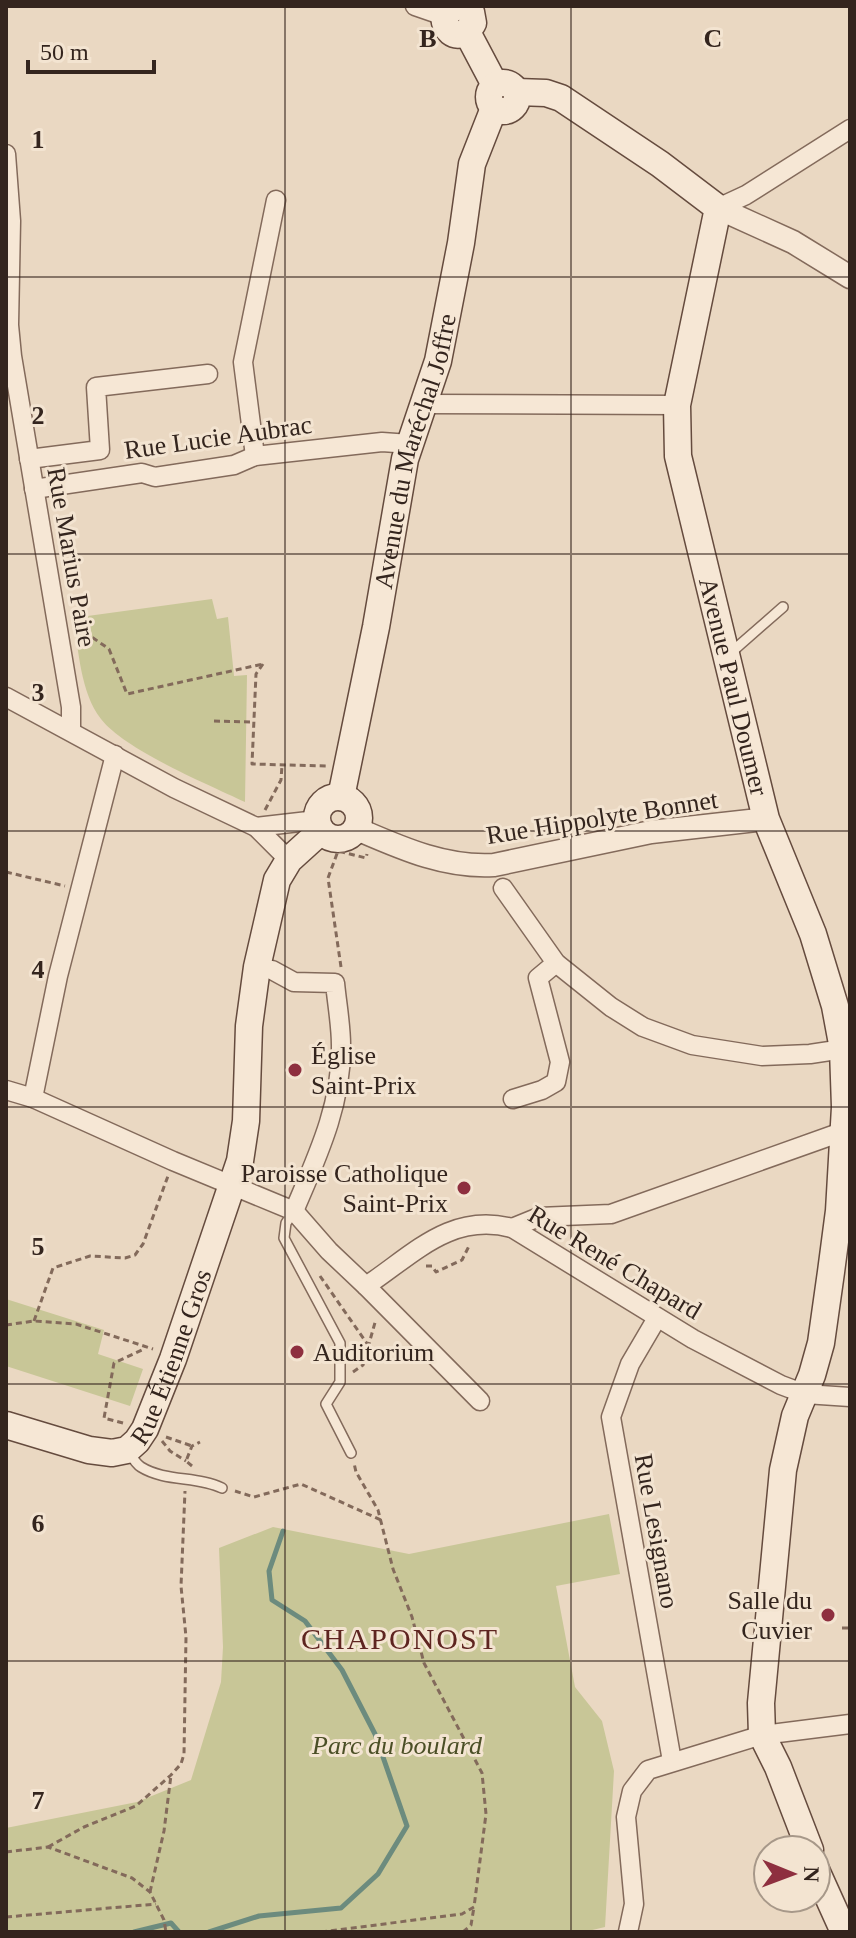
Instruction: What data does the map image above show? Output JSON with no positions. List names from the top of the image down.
{
  "streets": {
    "main road": ["Avenue du Maréchal Joffre", "Avenue Paul Doumer", "Rue Étienne Gros"],
    "street": [
      "Rue Lucie Aubrac",
      "Rue Marius Paire",
      "Rue Hippolyte Bonnet",
      "Rue René Chapard",
      "Rue Lesignano"
    ]
  },
  "crossings": [
    ["Rue Lucie Aubrac", "Avenue du Maréchal Joffre"],
    ["Rue Lucie Aubrac", "Rue Marius Paire"],
    ["Avenue du Maréchal Joffre", "Rue Hippolyte Bonnet"],
    ["Avenue Paul Doumer", "Rue Hippolyte Bonnet"],
    ["Avenue Paul Doumer", "Rue René Chapard"],
    ["Rue René Chapard", "Rue Lesignano"]
  ],
  "districts": ["CHAPONOST"],
  "parks": ["Parc du boulard"],
  "places": [
    "Église Saint-Prix",
    "Paroisse Catholique Saint-Prix",
    "Auditorium",
    "Salle du Cuvier"
  ],
  "scale_bar": "50 m",
  "north": "right",
  "grid": {
    "columns": ["B", "C"],
    "rows": [
      "1",
      "2",
      "3",
      "4",
      "5",
      "6",
      "7"
    ]
  }
}
